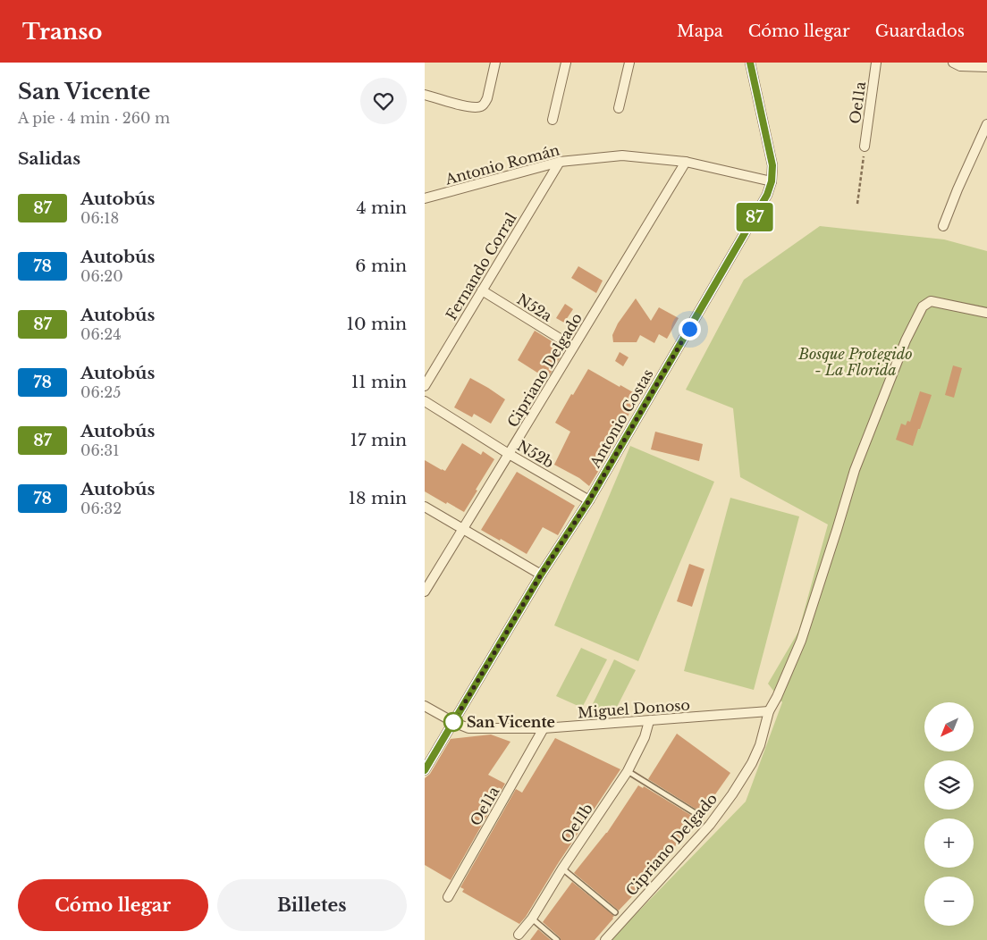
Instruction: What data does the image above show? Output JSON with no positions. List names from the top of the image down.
{
  "streets": {
    "street": [
      "Oe11a",
      "Antonio Román",
      "Fernando Corral",
      "N52a",
      "Cipriano Delgado",
      "Antonio Costas",
      "N52b",
      "Miguel Donoso",
      "Oe11b"
    ]
  },
  "crossings": [
    ["Oe11a", "Miguel Donoso"],
    ["Antonio Román", "Fernando Corral"],
    ["Antonio Román", "Cipriano Delgado"],
    ["Antonio Román", "Antonio Costas"],
    ["Fernando Corral", "N52a"],
    ["N52a", "Cipriano Delgado"],
    ["Cipriano Delgado", "N52b"],
    ["Cipriano Delgado", "Miguel Donoso"],
    ["Antonio Costas", "N52b"],
    ["Antonio Costas", "Miguel Donoso"],
    ["Miguel Donoso", "Oe11b"]
  ],
  "parks": ["Bosque Protegido - La Florida"],
  "places": ["San Vicente"],
  "lines": ["bus line 87"],
  "north": "bottom left",
  "page": {
    "header": "Transo",
    "nav": ["Mapa", "Cómo llegar", "Guardados"],
    "heading": [
      ["San Vicente", "A pie · 4 min · 260 m"],
      "Salidas"
    ],
    "on_map": "87",
    "list": [
      {
        "mark": "87",
        "name": "Autobús",
        "note": "06:18",
        "value": "4 min"
      },
      {
        "mark": "78",
        "name": "Autobús",
        "note": "06:20",
        "value": "6 min"
      },
      {
        "mark": "87",
        "name": "Autobús",
        "note": "06:24",
        "value": "10 min"
      },
      {
        "mark": "78",
        "name": "Autobús",
        "note": "06:25",
        "value": "11 min"
      },
      {
        "mark": "87",
        "name": "Autobús",
        "note": "06:31",
        "value": "17 min"
      },
      {
        "mark": "78",
        "name": "Autobús",
        "note": "06:32",
        "value": "18 min"
      }
    ],
    "map_buttons": ["+", "−"],
    "buttons": ["Cómo llegar", "Billetes"]
  }
}
